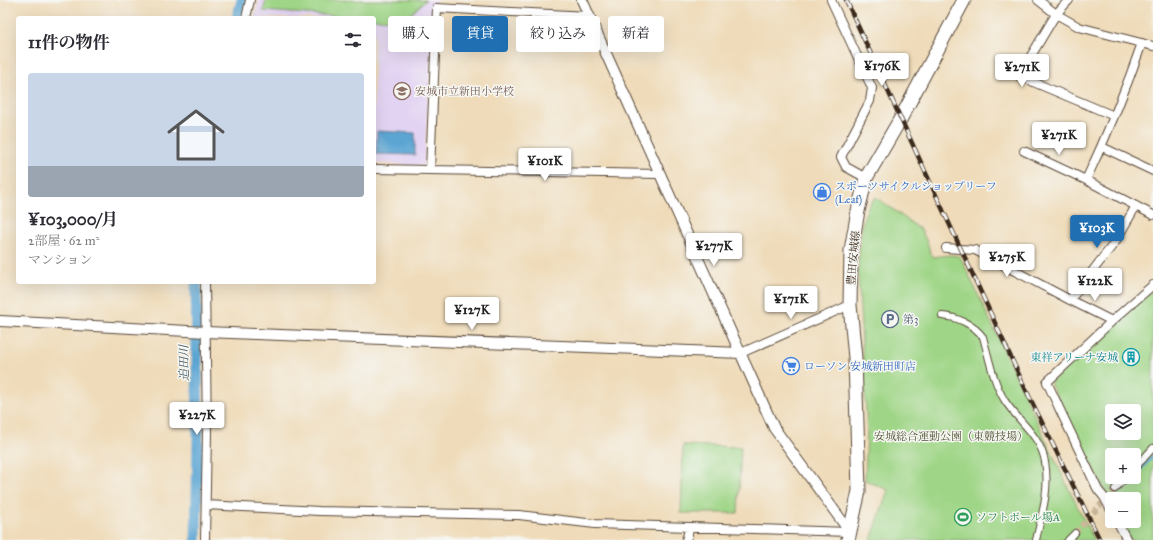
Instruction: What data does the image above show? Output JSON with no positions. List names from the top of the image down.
{
  "streets": {
    "main road": ["豊田安城線"]
  },
  "water": ["追田川"],
  "parks": ["安城総合運動公園（東競技場）"],
  "places": {
    "school or university": ["安城市立新田小学校"],
    "shop": ["スポーツサイクルショップリーフ (Leaf)"],
    "parking": ["第3"],
    "building": ["東祥アリーナ安城"],
    "supermarket": ["ローソン 安城新田町店"],
    "sports": ["ソフトボール場A"]
  },
  "page": {
    "chip": [
      "購入",
      "賃貸",
      "絞り込み",
      "新着"
    ],
    "heading": "11件の物件",
    "price": [
      "¥176K",
      "¥271K",
      "¥271K",
      "¥101K",
      "¥103K",
      "¥277K",
      "¥275K",
      "¥122K",
      "¥171K",
      "¥127K",
      "¥227K"
    ],
    "list": [
      {
        "name": "¥103,000/月",
        "note": "2部屋 · 62 m² · マンション"
      }
    ],
    "map_buttons": ["+", "−"]
  }
}
